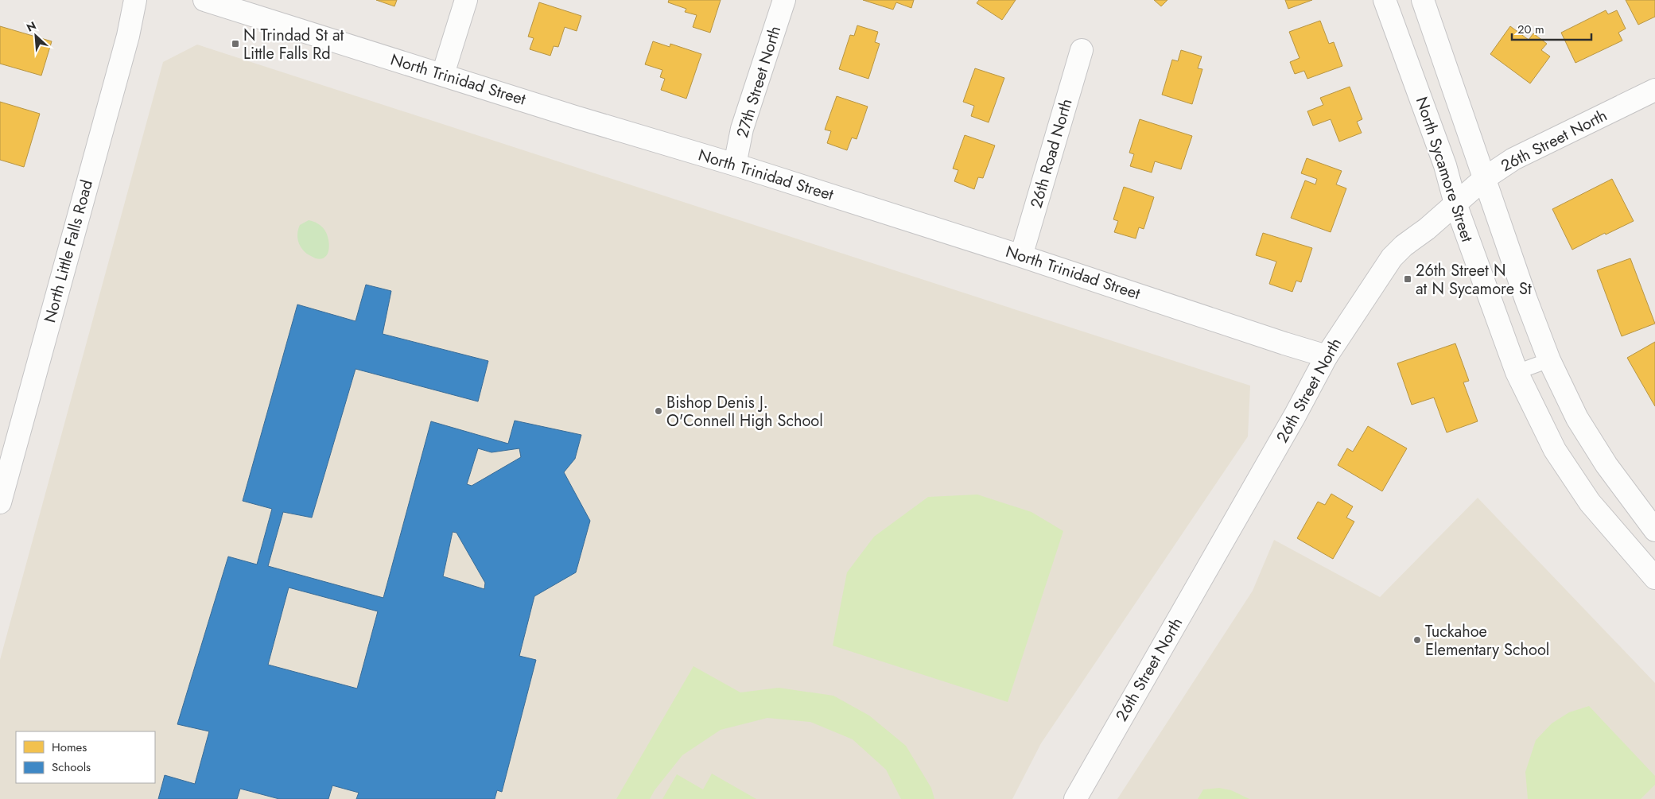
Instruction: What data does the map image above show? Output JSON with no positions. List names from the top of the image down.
{
  "streets": {
    "street": [
      "North Trinidad Street",
      "27th Street North",
      "26th Street North",
      "26th Road North",
      "North Sycamore Street",
      "North Little Falls Road"
    ]
  },
  "crossings": [
    ["North Trinidad Street", "27th Street North"],
    ["North Trinidad Street", "26th Street North"],
    ["North Trinidad Street", "26th Road North"],
    ["26th Street North", "North Sycamore Street"]
  ],
  "places": {
    "transit": ["N Trindad St at Little Falls Rd", "26th Street N at N Sycamore St"],
    "other": ["Bishop Denis J. O'Connell High School", "Tuckahoe Elementary School"]
  },
  "legend": ["Homes", "Schools"],
  "scale_bar": "20 m",
  "north": "top left"
}
